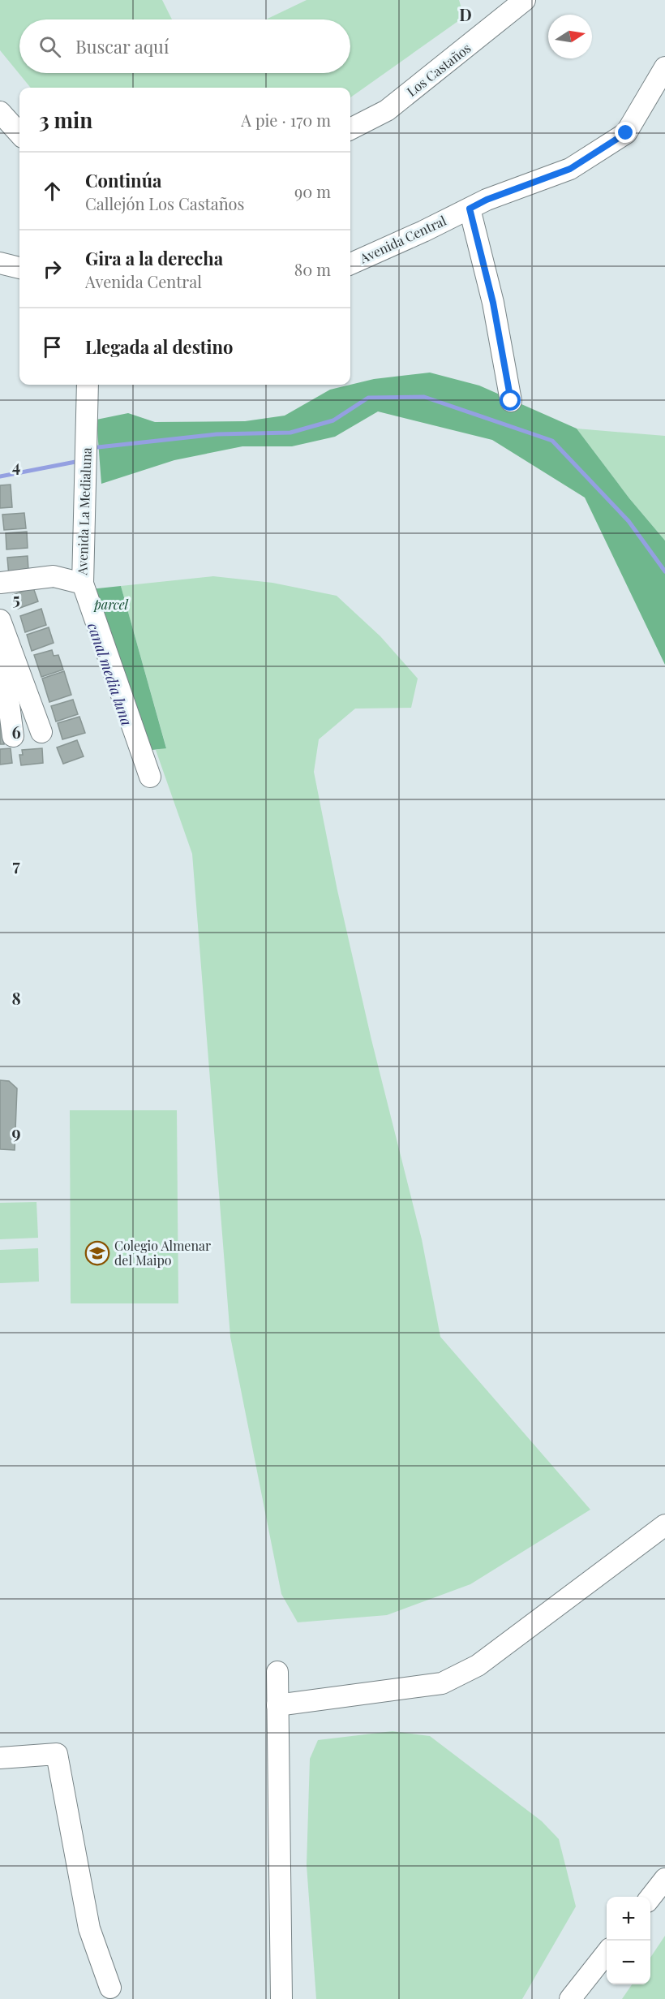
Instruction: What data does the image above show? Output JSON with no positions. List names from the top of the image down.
{
  "streets": {
    "street": ["Los Castaños", "Avenida Central", "Avenida La Medialuna"]
  },
  "water": ["canal media luna"],
  "parks": ["parcel"],
  "places": {
    "school or university": ["Colegio Almenar del Maipo"]
  },
  "north": "right",
  "page": {
    "search": "Buscar aquí",
    "heading": ["3 min", "A pie · 170 m"],
    "list": [
      ["Continúa", "Callejón Los Castaños", "90 m"],
      ["Gira a la derecha", "Avenida Central", "80 m"],
      "Llegada al destino"
    ],
    "map_buttons": ["+", "−"]
  },
  "grid": {
    "columns": ["D"],
    "rows": [
      "4",
      "5",
      "6",
      "7",
      "8",
      "9"
    ]
  }
}
